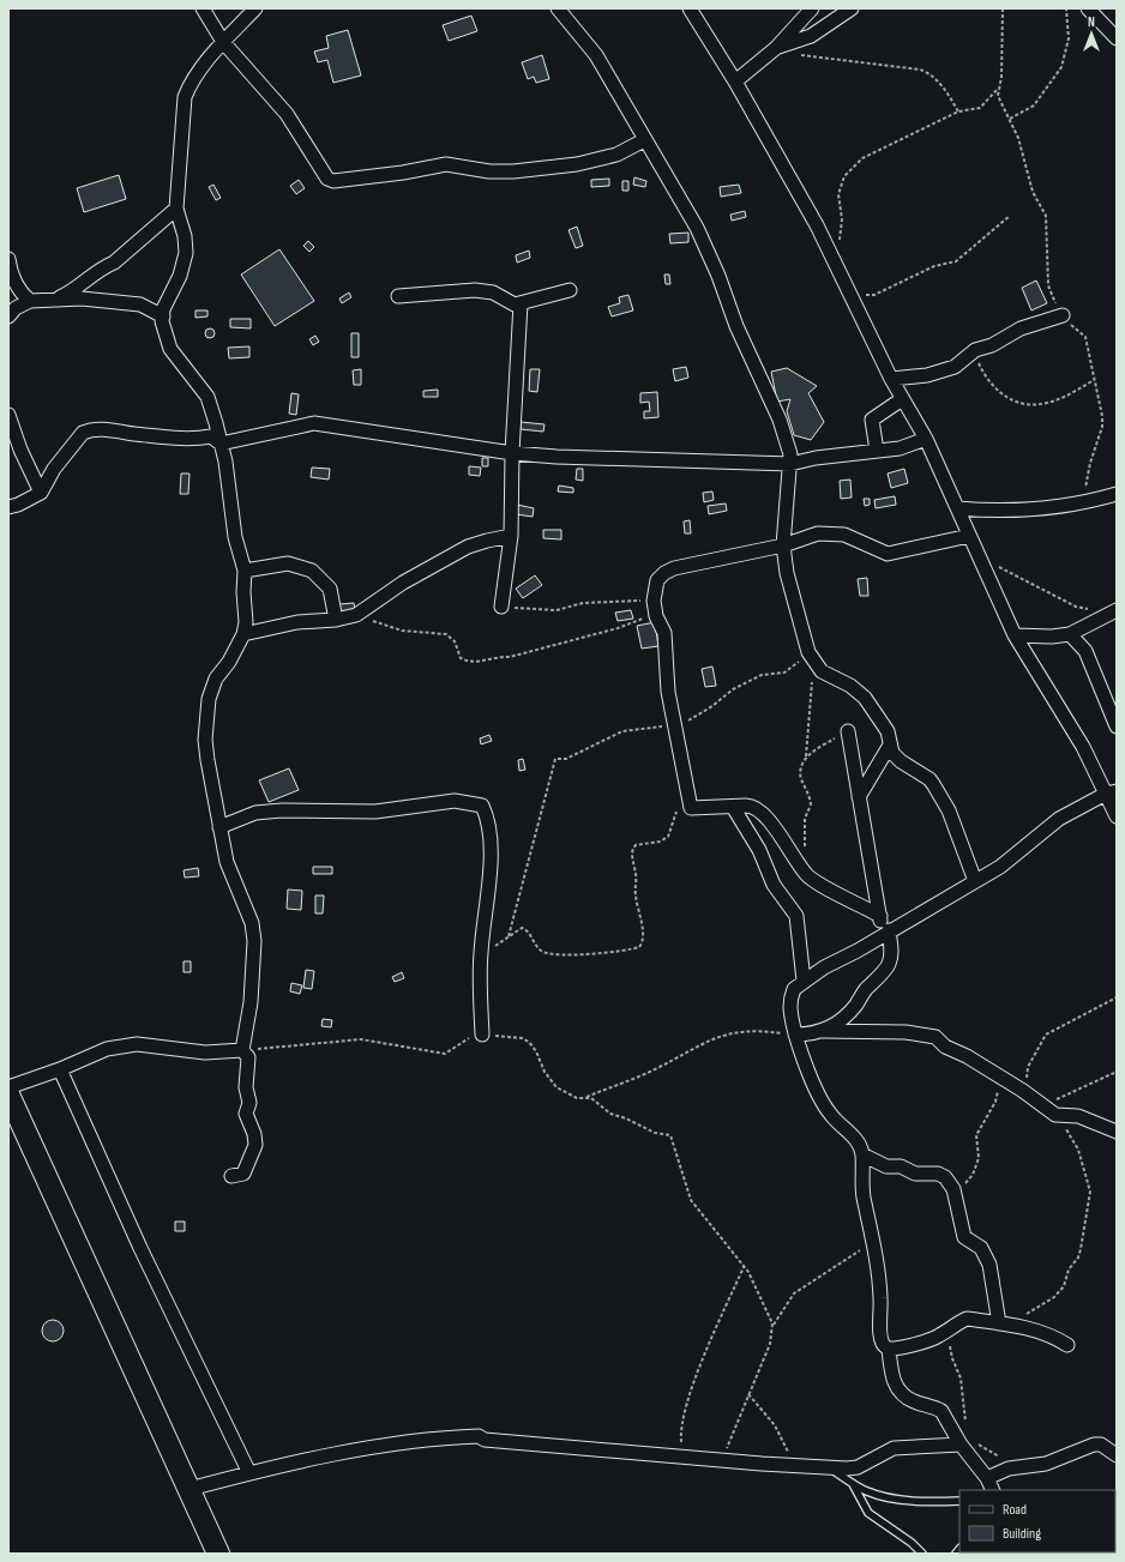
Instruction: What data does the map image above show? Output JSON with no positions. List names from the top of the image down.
{
  "legend": ["Road", "Building"],
  "north": "top"
}
